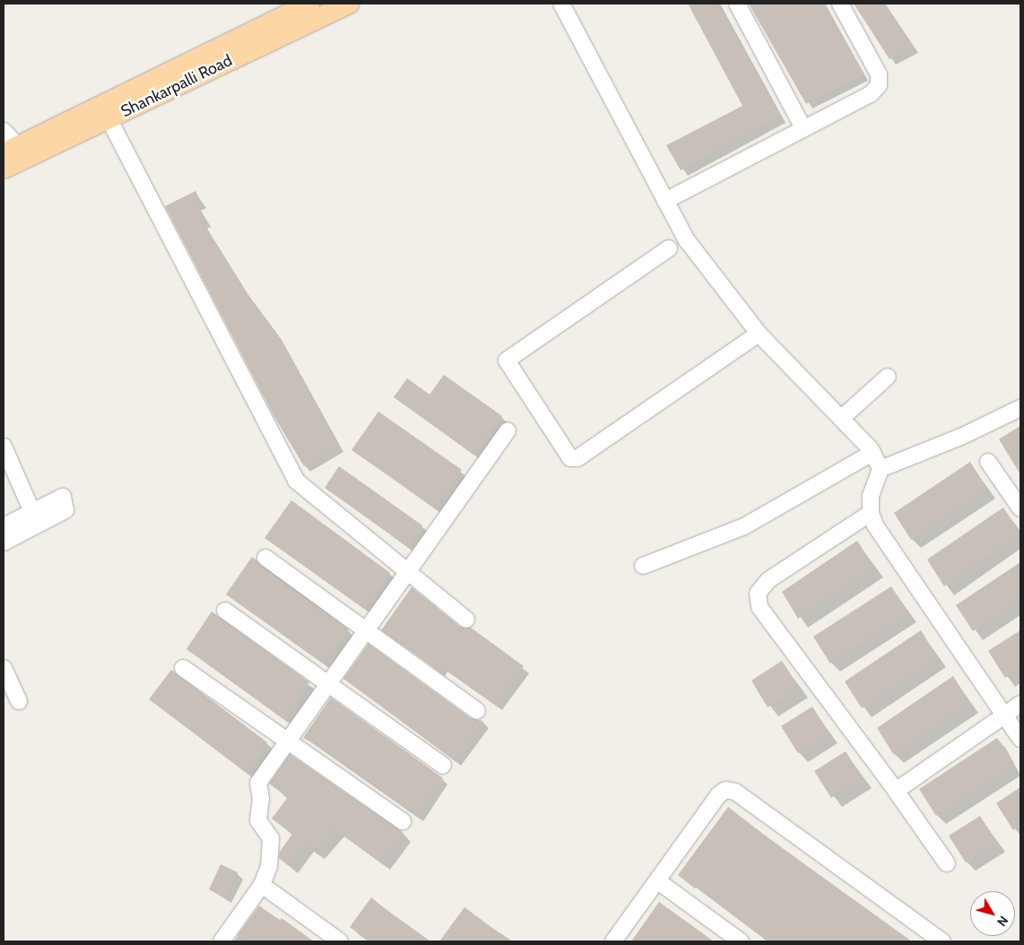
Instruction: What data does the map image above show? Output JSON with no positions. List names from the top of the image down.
{
  "streets": {
    "main road": ["Shankarpalli Road"]
  },
  "north": "bottom right"
}
